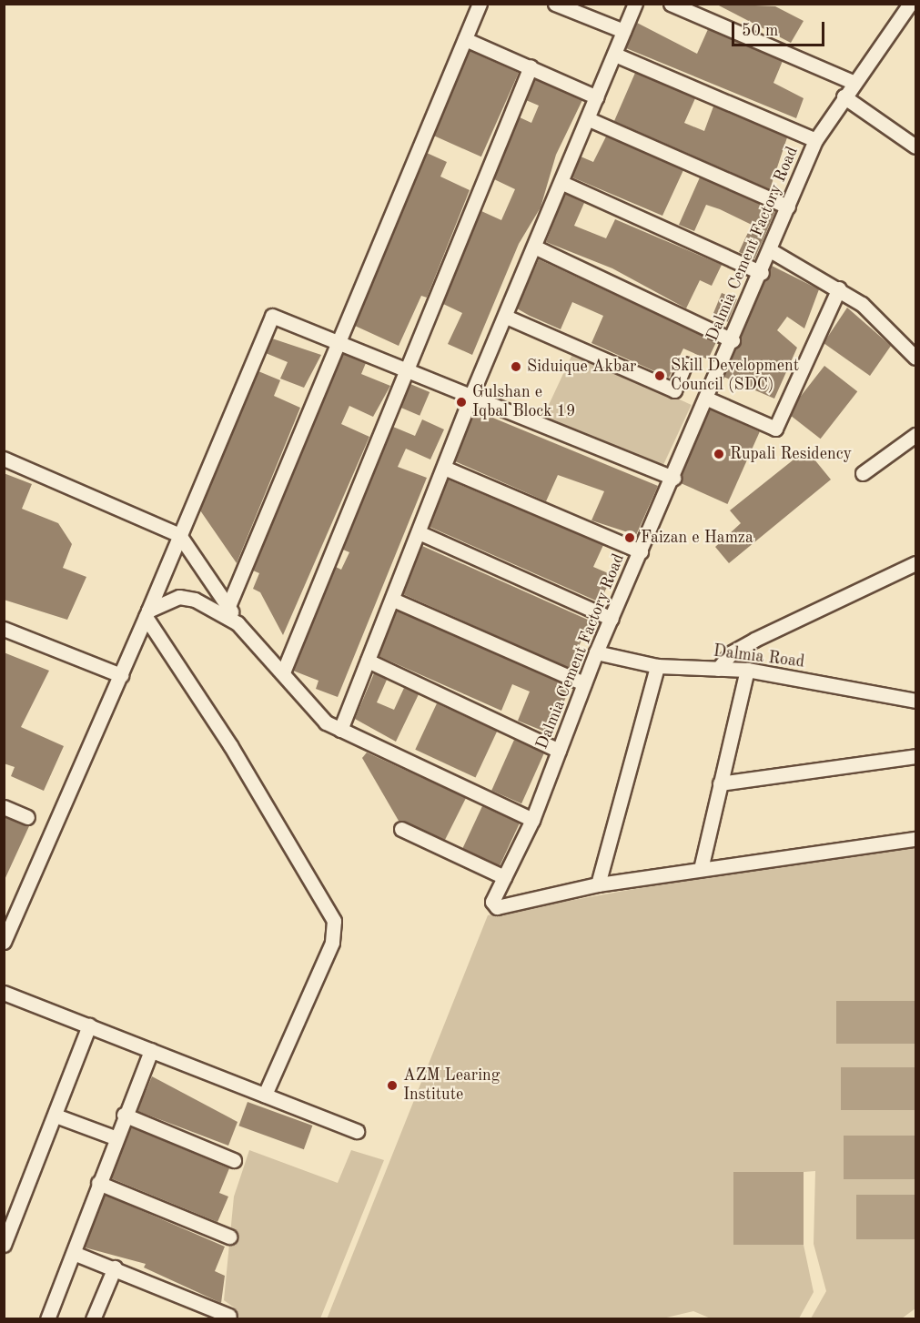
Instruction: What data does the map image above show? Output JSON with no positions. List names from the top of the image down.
{
  "streets": {
    "street": ["Dalmia Cement Factory Road", "Dalmia Road"]
  },
  "crossings": [
    ["Dalmia Cement Factory Road", "Dalmia Road"]
  ],
  "places": [
    "Siduique Akbar",
    "Skill Development Council (SDC)",
    "Gulshan e Iqbal Block 19",
    "Rupali Residency",
    "Faizan e Hamza",
    "AZM Learing Institute"
  ],
  "scale_bar": "50 m"
}
